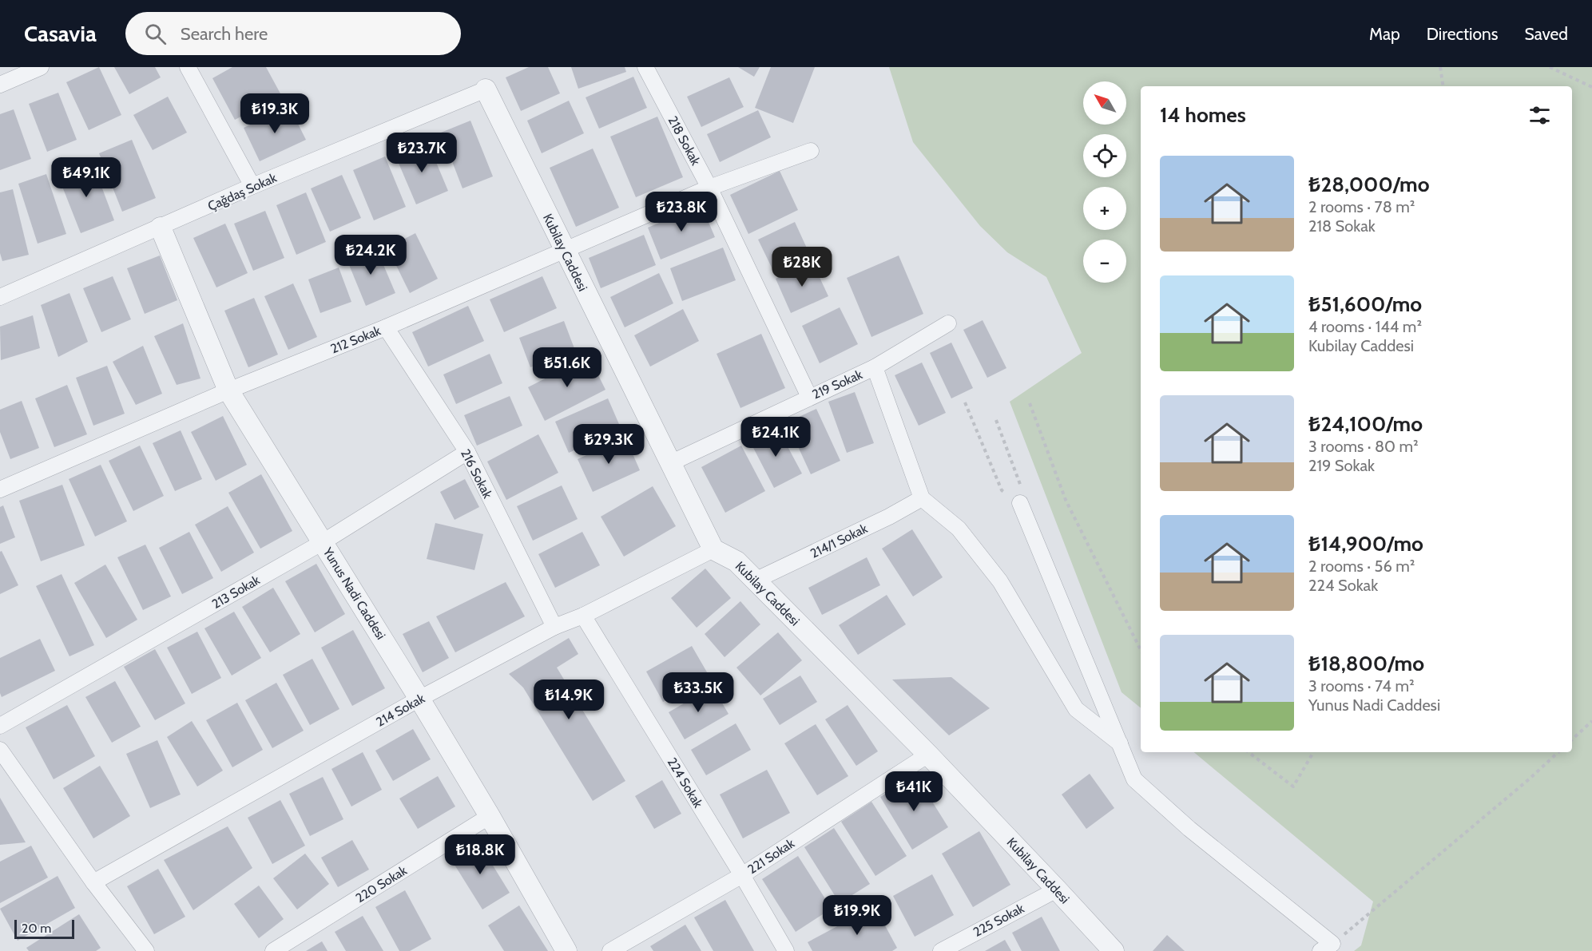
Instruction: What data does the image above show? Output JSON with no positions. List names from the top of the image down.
{
  "streets": {
    "street": [
      "218 Sokak",
      "Çağdaş Sokak",
      "Kubilay Caddesi",
      "212 Sokak",
      "219 Sokak",
      "216 Sokak",
      "214/1 Sokak",
      "213 Sokak",
      "Yunus Nadi Caddesi",
      "214 Sokak",
      "224 Sokak",
      "221 Sokak",
      "220 Sokak",
      "225 Sokak"
    ]
  },
  "crossings": [
    ["218 Sokak", "212 Sokak"],
    ["218 Sokak", "219 Sokak"],
    ["Çağdaş Sokak", "Kubilay Caddesi"],
    ["Çağdaş Sokak", "Yunus Nadi Caddesi"],
    ["Kubilay Caddesi", "212 Sokak"],
    ["Kubilay Caddesi", "219 Sokak"],
    ["Kubilay Caddesi", "214/1 Sokak"],
    ["Kubilay Caddesi", "214 Sokak"],
    ["Kubilay Caddesi", "221 Sokak"],
    ["Kubilay Caddesi", "225 Sokak"],
    ["212 Sokak", "216 Sokak"],
    ["212 Sokak", "Yunus Nadi Caddesi"],
    ["216 Sokak", "213 Sokak"],
    ["216 Sokak", "214 Sokak"],
    ["213 Sokak", "Yunus Nadi Caddesi"],
    ["Yunus Nadi Caddesi", "214 Sokak"],
    ["Yunus Nadi Caddesi", "220 Sokak"],
    ["214 Sokak", "224 Sokak"],
    ["224 Sokak", "221 Sokak"]
  ],
  "scale_bar": "20 m",
  "north": "top left",
  "page": {
    "header": "Casavia",
    "search": "Search here",
    "nav": ["Map", "Directions", "Saved"],
    "map_buttons": ["+", "−"],
    "heading": "14 homes",
    "price": [
      "₺19.3K",
      "₺23.7K",
      "₺49.1K",
      "₺23.8K",
      "₺24.2K",
      "₺28K",
      "₺51.6K",
      "₺24.1K",
      "₺29.3K",
      "₺33.5K",
      "₺14.9K",
      "₺41K",
      "₺18.8K",
      "₺19.9K"
    ],
    "list": [
      {
        "name": "₺28,000/mo",
        "note": "2 rooms · 78 m² · 218 Sokak"
      },
      {
        "name": "₺51,600/mo",
        "note": "4 rooms · 144 m² · Kubilay Caddesi"
      },
      {
        "name": "₺24,100/mo",
        "note": "3 rooms · 80 m² · 219 Sokak"
      },
      {
        "name": "₺14,900/mo",
        "note": "2 rooms · 56 m² · 224 Sokak"
      },
      {
        "name": "₺18,800/mo",
        "note": "3 rooms · 74 m² · Yunus Nadi Caddesi"
      }
    ],
    "scale": "20 m"
  }
}
